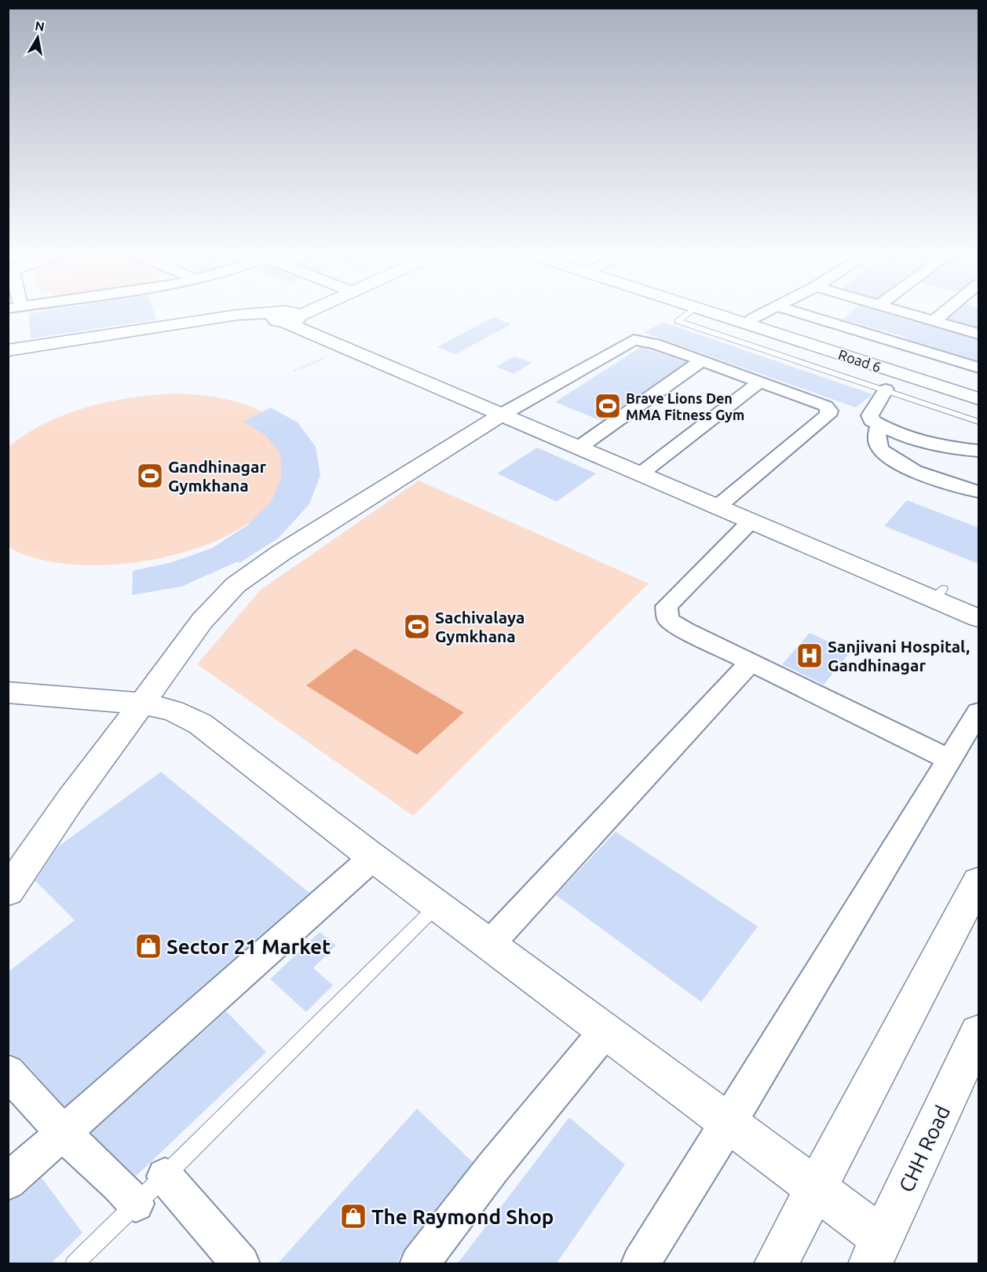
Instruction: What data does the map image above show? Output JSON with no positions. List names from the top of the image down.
{
  "streets": {
    "street": ["Road 6", "CHH Road"]
  },
  "places": {
    "sports": ["Brave Lions Den MMA Fitness Gym", "Gandhinagar Gymkhana", "Sachivalaya Gymkhana"],
    "hospital": ["Sanjivani Hospital, Gandhinagar"],
    "shop": ["Sector 21 Market", "The Raymond Shop"]
  },
  "north": "top"
}
